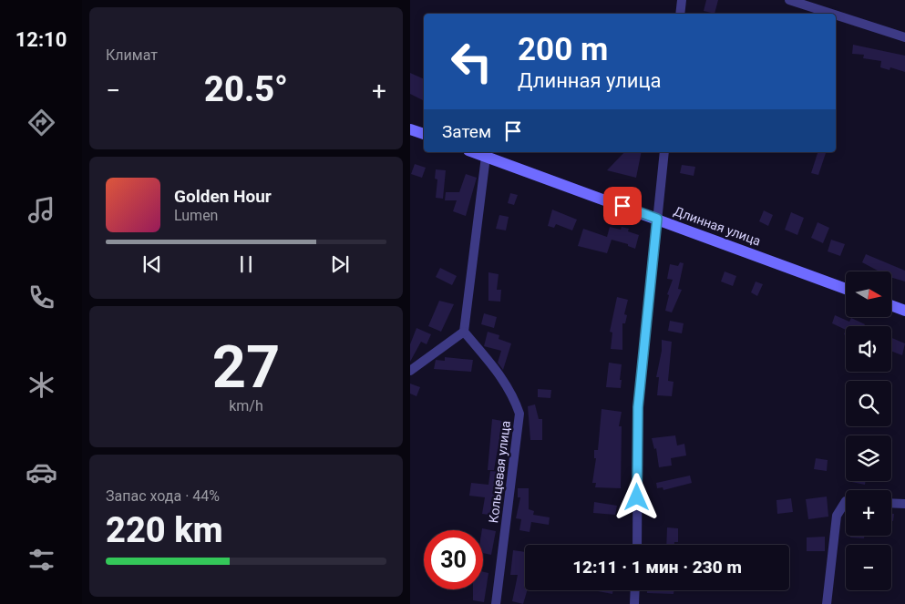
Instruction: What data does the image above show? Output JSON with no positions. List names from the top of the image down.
{
  "streets": {
    "main road": ["Длинная улица"],
    "street": ["Кольцевая улица"]
  },
  "north": "right",
  "page": {
    "tabs": "12:10",
    "tile": [
      "Климат",
      ["27", "km/h"],
      ["Запас хода · 44%", "220 km"]
    ],
    "turn": ["200 m", "Длинная улица"],
    "heat": ["−", "20.5°", "+"],
    "then": "Затем",
    "song": ["Golden Hour", "Lumen"],
    "map_buttons": ["+", "−"],
    "limit": "30",
    "trip": "12:11 · 1 мин · 230 m"
  }
}
